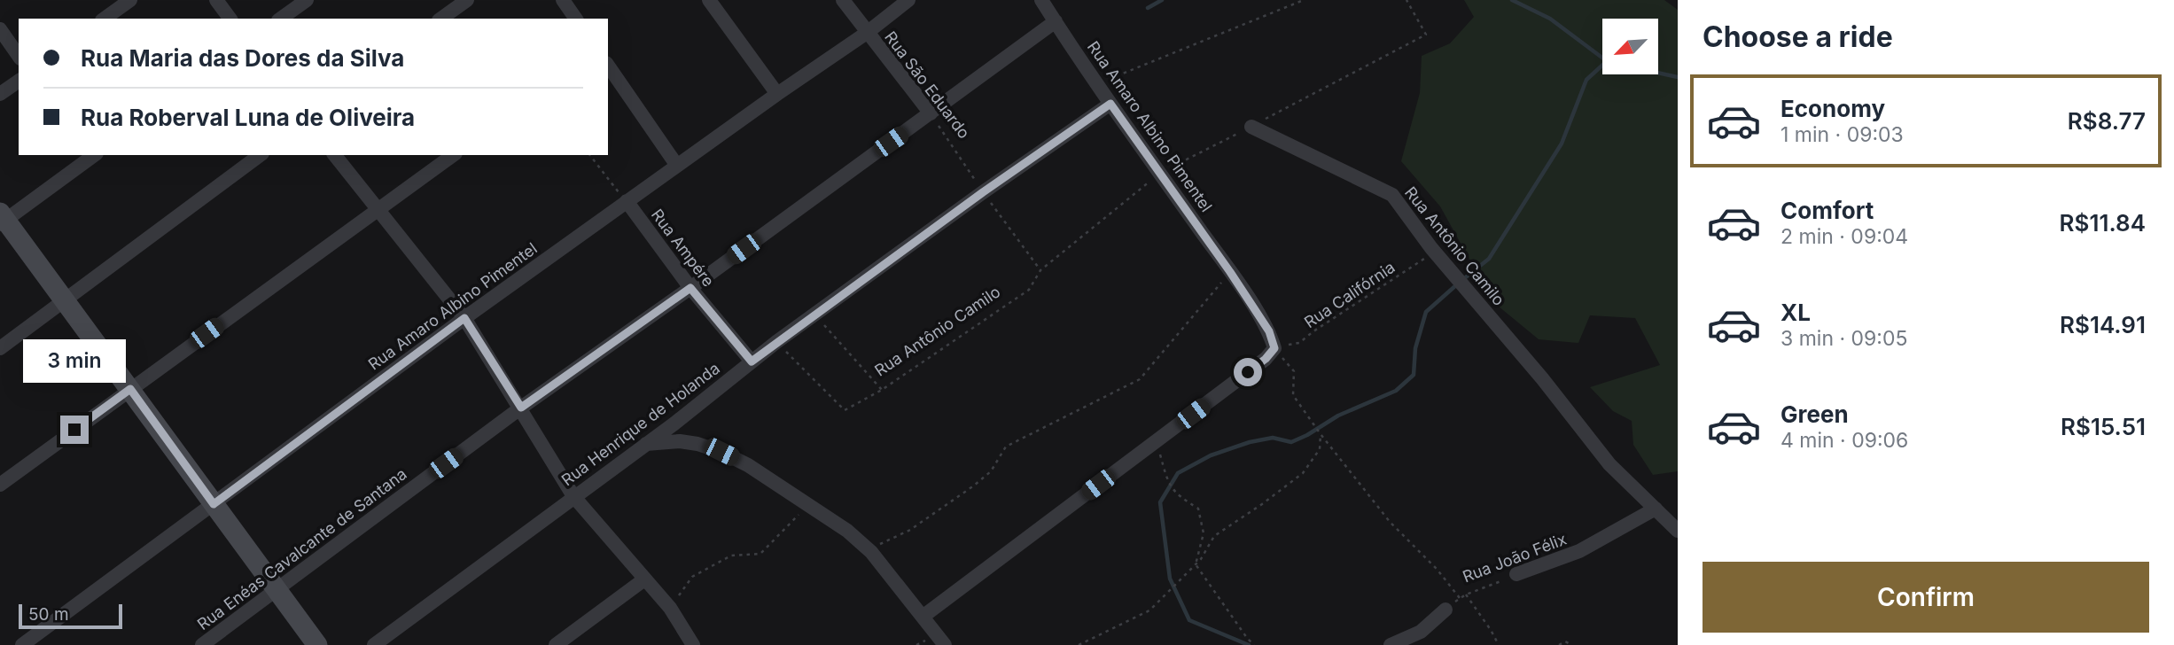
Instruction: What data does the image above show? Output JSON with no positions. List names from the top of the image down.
{
  "streets": {
    "street": [
      "Rua São Eduardo",
      "Rua Amaro Albino Pimentel",
      "Rua Antônio Camilo",
      "Rua Ampére",
      "Rua Henrique de Holanda",
      "Rua Enéas Cavalcante de Santana",
      "Rua João Félix"
    ],
    "path": ["Rua Califórnia"]
  },
  "crossings": [
    ["Rua São Eduardo", "Rua Amaro Albino Pimentel"],
    ["Rua São Eduardo", "Rua Antônio Camilo"],
    ["Rua São Eduardo", "Rua Henrique de Holanda"],
    ["Rua São Eduardo", "Rua Enéas Cavalcante de Santana"],
    ["Rua Amaro Albino Pimentel", "Rua Antônio Camilo"],
    ["Rua Amaro Albino Pimentel", "Rua Ampére"],
    ["Rua Amaro Albino Pimentel", "Rua Califórnia"],
    ["Rua Amaro Albino Pimentel", "Rua Henrique de Holanda"],
    ["Rua Amaro Albino Pimentel", "Rua Enéas Cavalcante de Santana"],
    ["Rua Antônio Camilo", "Rua Califórnia"],
    ["Rua Antônio Camilo", "Rua Henrique de Holanda"],
    ["Rua Antônio Camilo", "Rua João Félix"],
    ["Rua Ampére", "Rua Henrique de Holanda"],
    ["Rua Ampére", "Rua Enéas Cavalcante de Santana"]
  ],
  "scale_bar": "50 m",
  "north": "bottom left",
  "page": {
    "heading": "Choose a ride",
    "banner": ["Rua Maria das Dores da Silva", "Rua Roberval Luna de Oliveira"],
    "list": [
      {
        "name": "Economy",
        "note": "1 min · 09:03",
        "value": "R$8.77"
      },
      {
        "name": "Comfort",
        "note": "2 min · 09:04",
        "value": "R$11.84"
      },
      {
        "name": "XL",
        "note": "3 min · 09:05",
        "value": "R$14.91"
      },
      {
        "name": "Green",
        "note": "4 min · 09:06",
        "value": "R$15.51"
      }
    ],
    "bubble": "3 min",
    "buttons": "Confirm",
    "scale": "50 m"
  }
}
